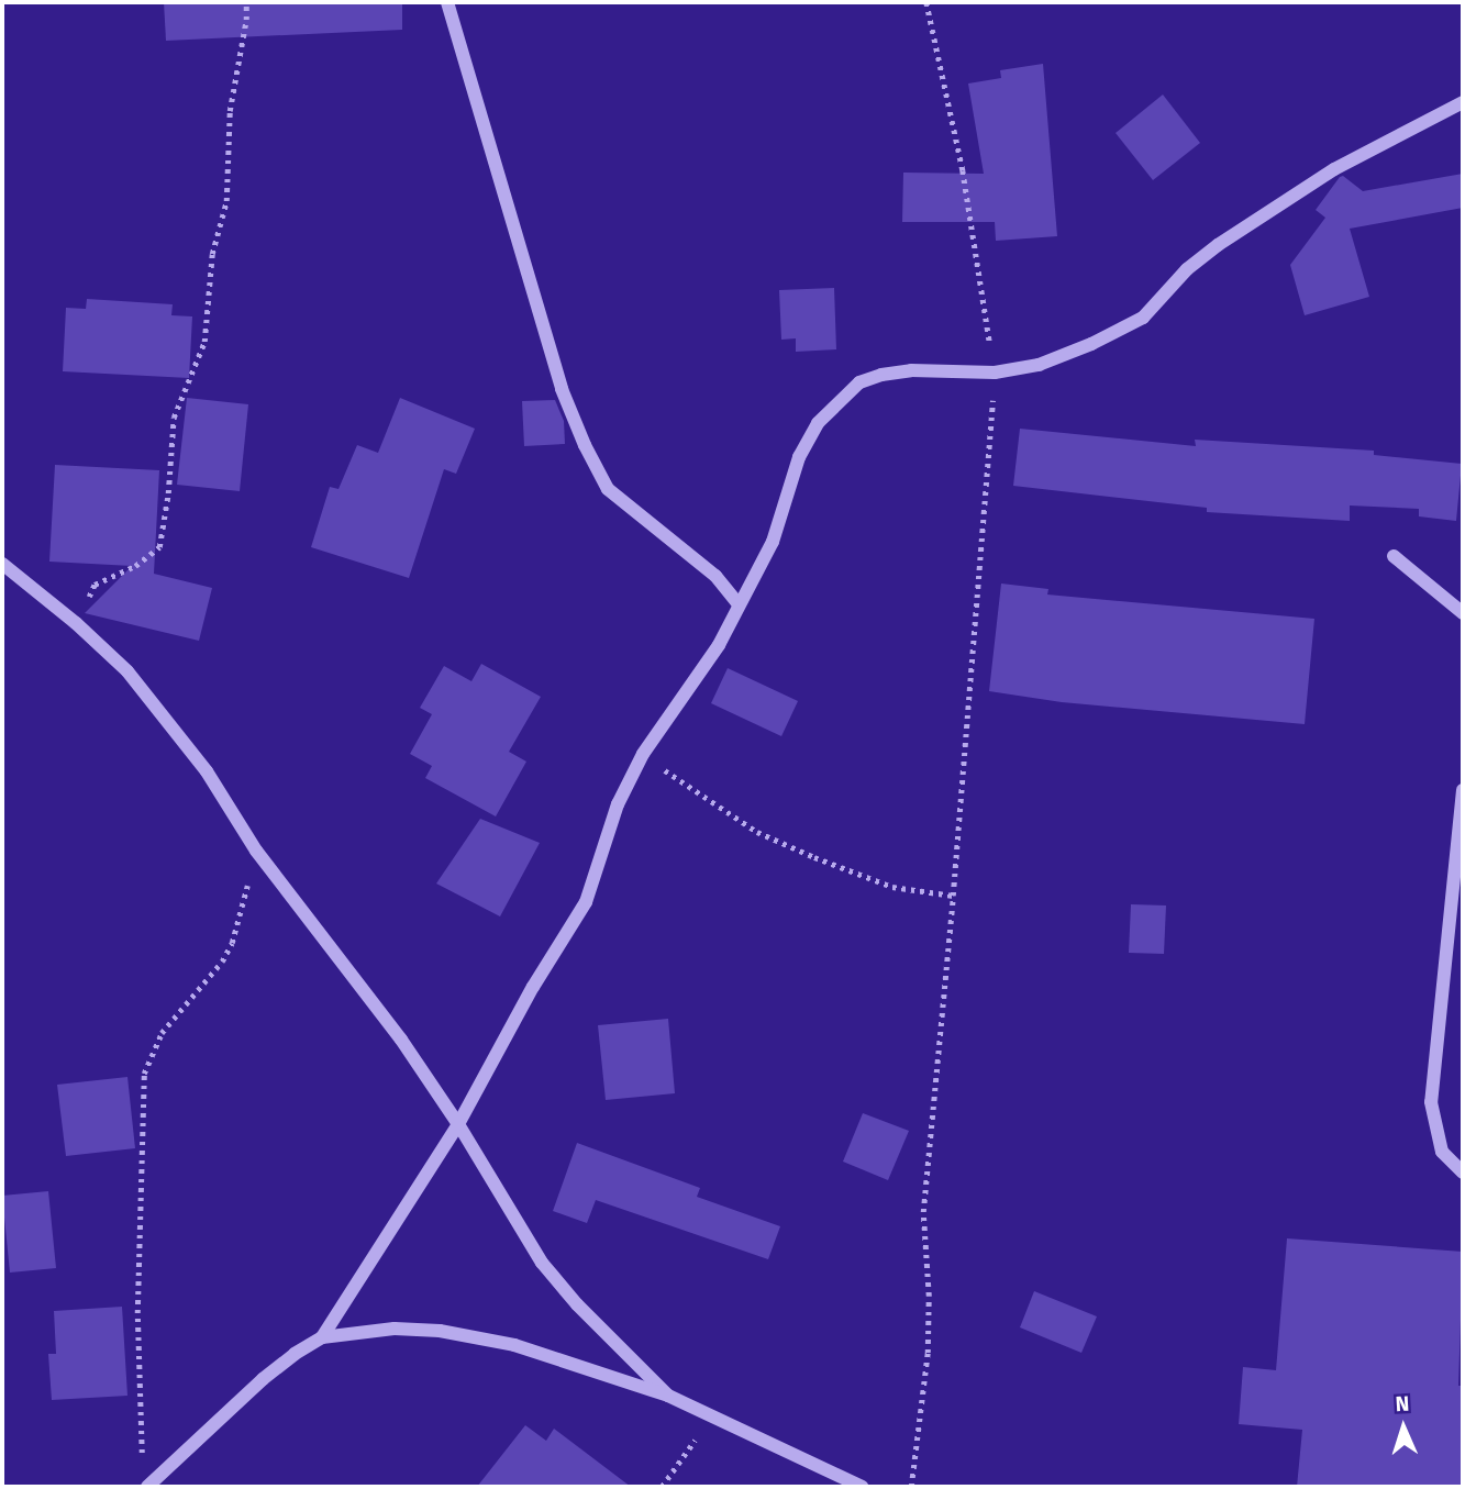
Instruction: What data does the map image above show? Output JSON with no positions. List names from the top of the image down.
{
  "north": "top"
}
